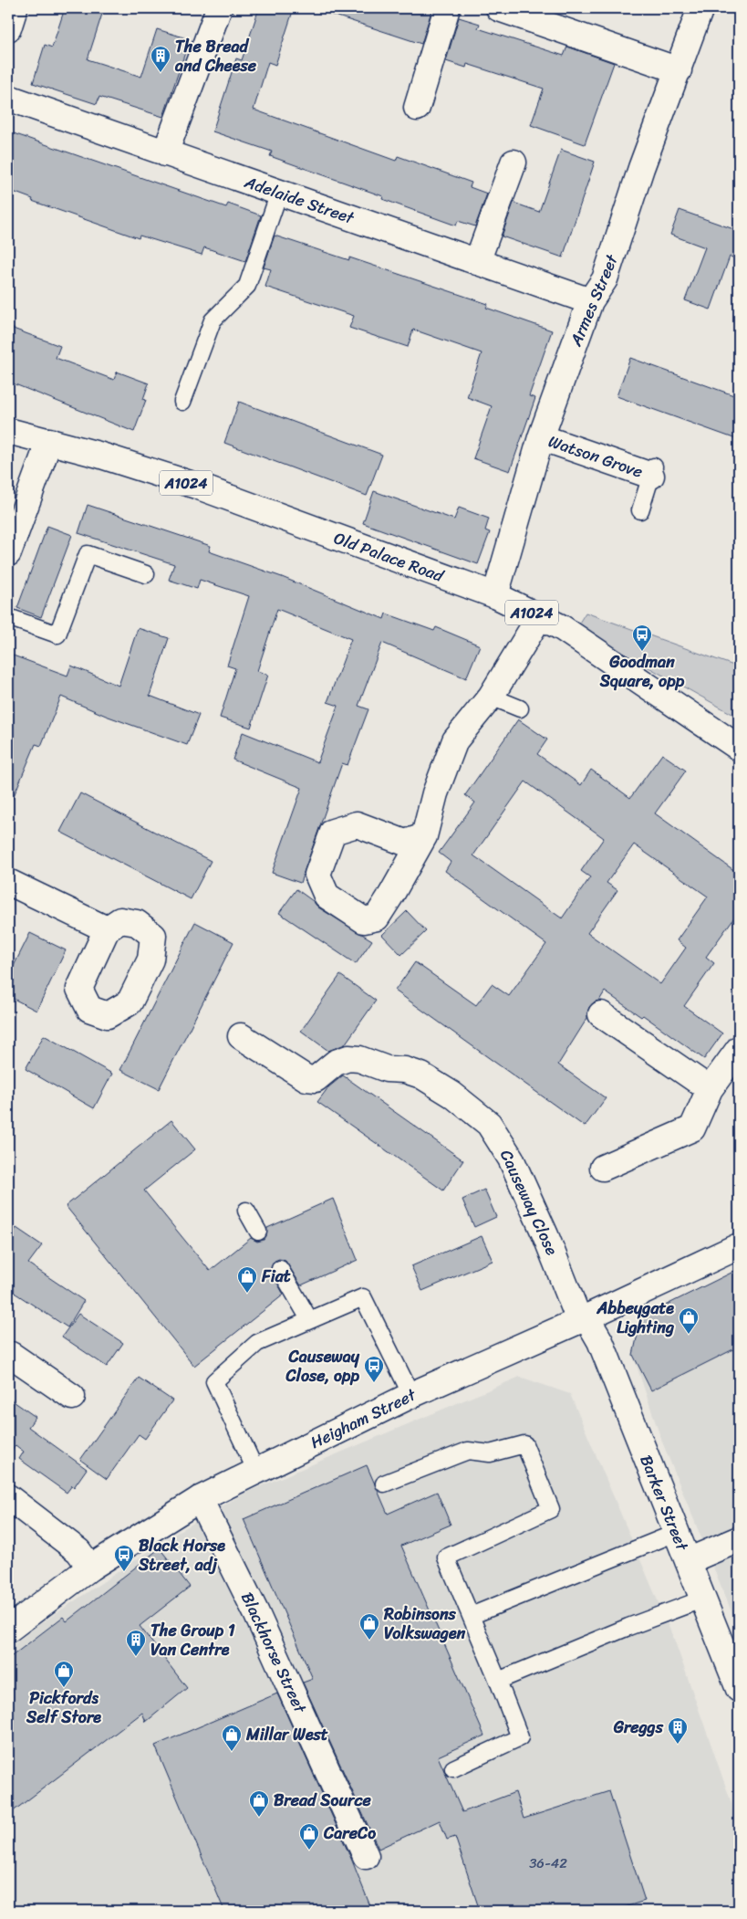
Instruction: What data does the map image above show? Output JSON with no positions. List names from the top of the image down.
{
  "streets": {
    "street": [
      "Adelaide Street",
      "Armes Street",
      "Watson Grove",
      "A1024",
      "Old Palace Road",
      "Causeway Close",
      "Heigham Street",
      "Barker Street",
      "Blackhorse Street"
    ]
  },
  "crossings": [
    ["Adelaide Street", "Armes Street"],
    ["Armes Street", "Watson Grove"],
    ["Armes Street", "Old Palace Road"],
    ["Causeway Close", "Heigham Street"],
    ["Causeway Close", "Barker Street"],
    ["Heigham Street", "Barker Street"],
    ["Heigham Street", "Blackhorse Street"]
  ],
  "places": {
    "building": ["The Bread and Cheese", "The Group 1 Van Centre", "Greggs"],
    "bus stop": ["Goodman Square, opp", "Causeway Close, opp", "Black Horse Street, adj"],
    "shop": [
      "Fiat",
      "Abbeygate Lighting",
      "Robinsons Volkswagen",
      "Pickfords Self Store",
      "Millar West",
      "Bread Source",
      "CareCo"
    ]
  },
  "house_numbers": ["36-42"]
}
